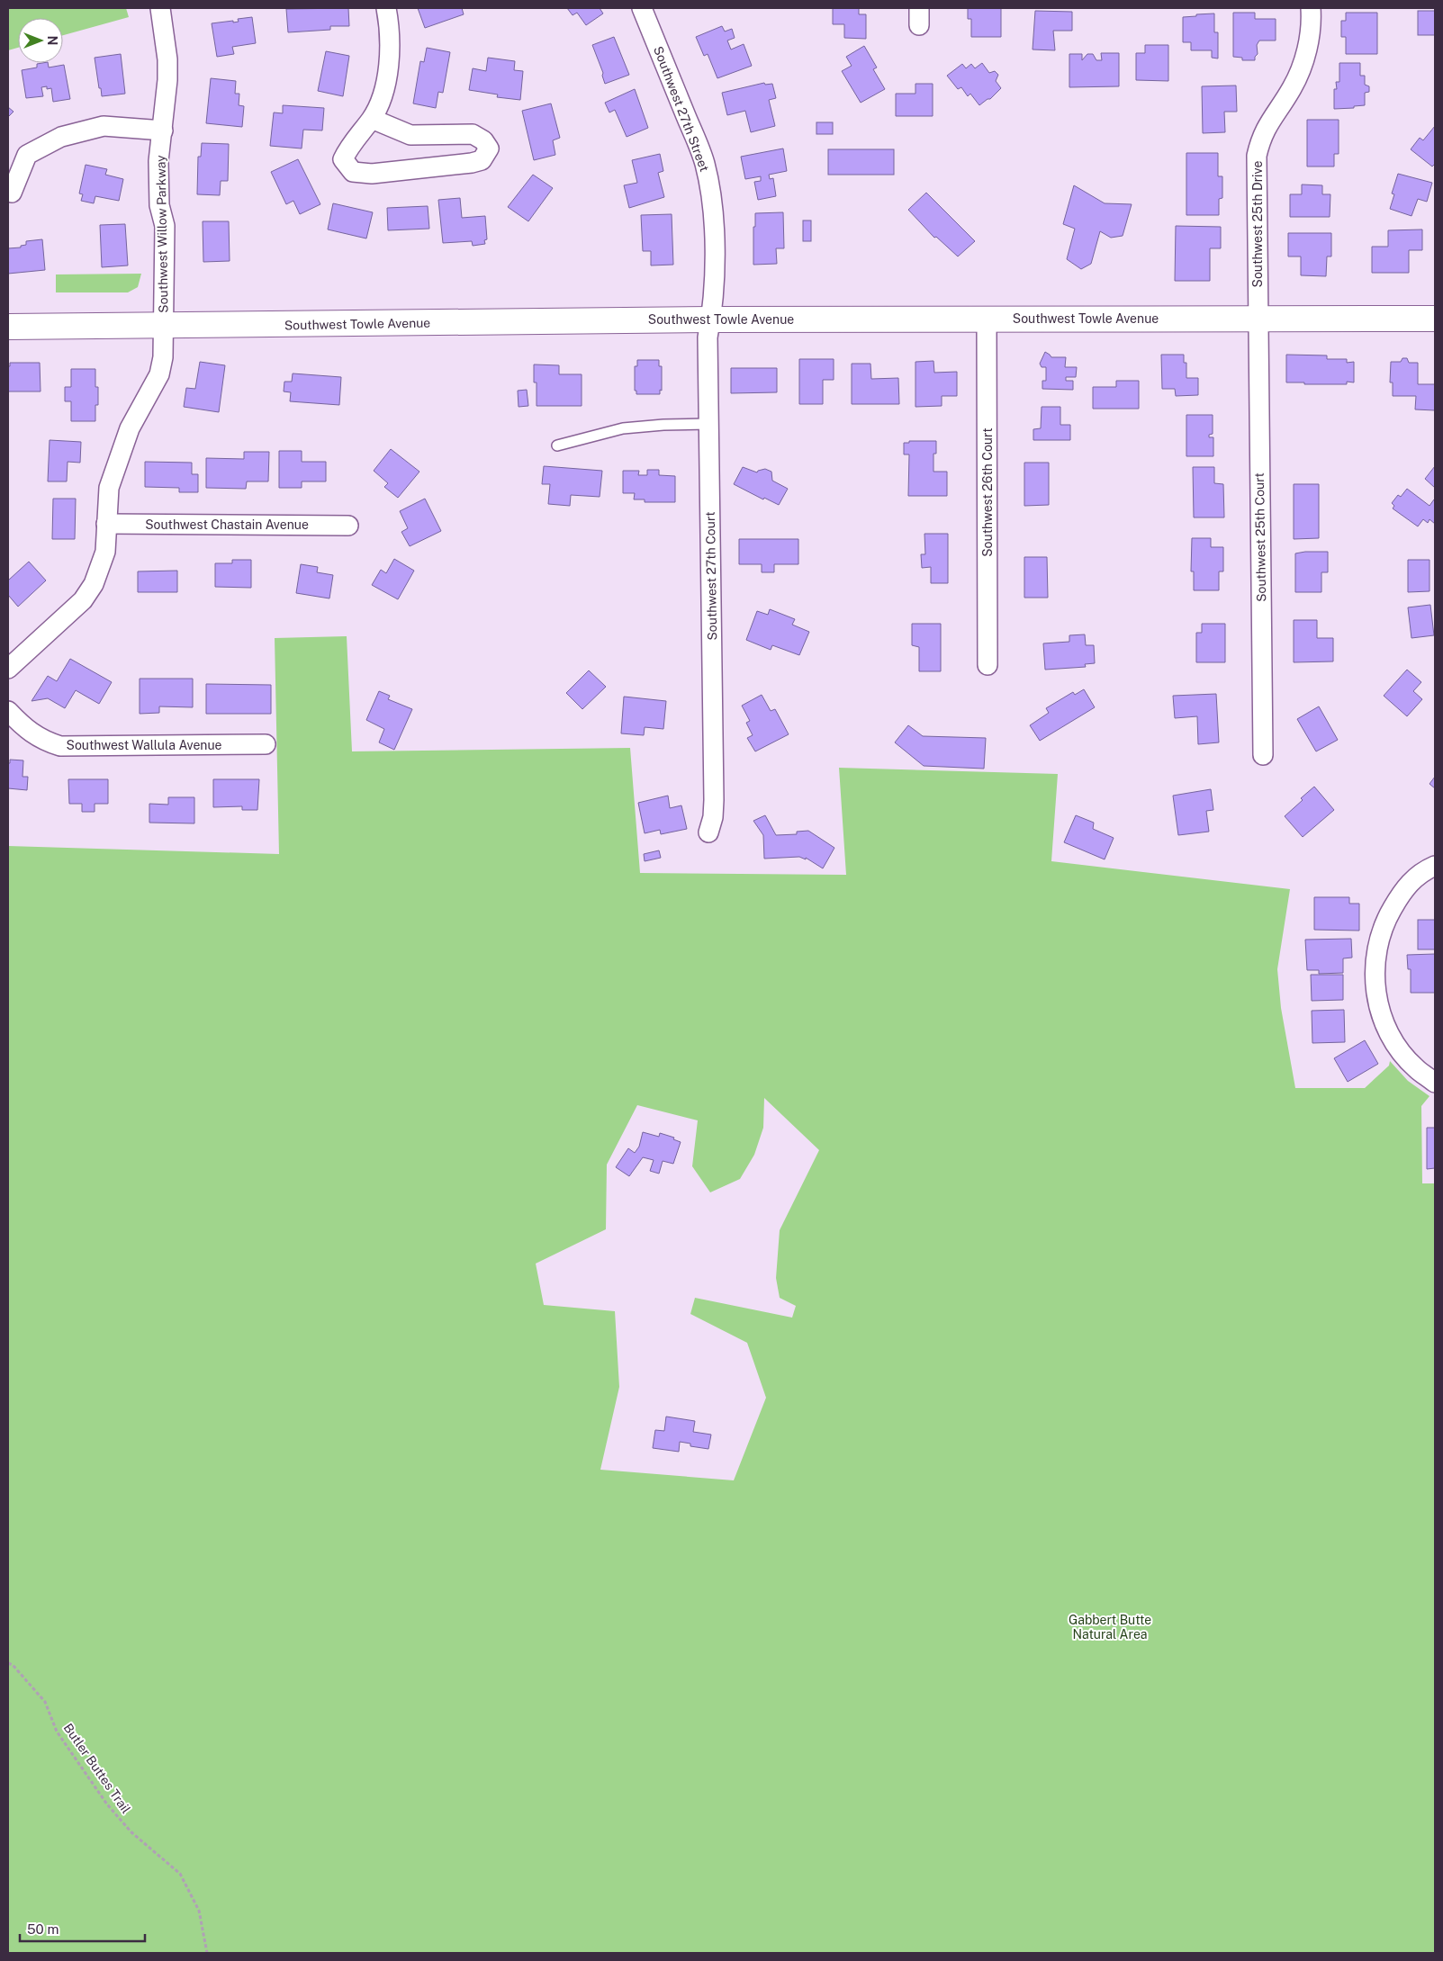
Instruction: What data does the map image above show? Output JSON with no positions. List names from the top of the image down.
{
  "streets": {
    "main road": ["Southwest Towle Avenue"],
    "street": [
      "Southwest 27th Street",
      "Southwest 25th Drive",
      "Southwest Willow Parkway",
      "Southwest 26th Court",
      "Southwest Chastain Avenue",
      "Southwest 25th Court",
      "Southwest 27th Court",
      "Southwest Wallula Avenue"
    ],
    "path": ["Butler Buttes Trail"]
  },
  "crossings": [
    ["Southwest 27th Street", "Southwest Towle Avenue"],
    ["Southwest 27th Street", "Southwest 27th Court"],
    ["Southwest 25th Drive", "Southwest Towle Avenue"],
    ["Southwest 25th Drive", "Southwest 25th Court"],
    ["Southwest Willow Parkway", "Southwest Towle Avenue"],
    ["Southwest Willow Parkway", "Southwest Chastain Avenue"],
    ["Southwest Towle Avenue", "Southwest 26th Court"],
    ["Southwest Towle Avenue", "Southwest 25th Court"],
    ["Southwest Towle Avenue", "Southwest 27th Court"]
  ],
  "parks": ["Gabbert Butte Natural Area"],
  "scale_bar": "50 m",
  "north": "right"
}
